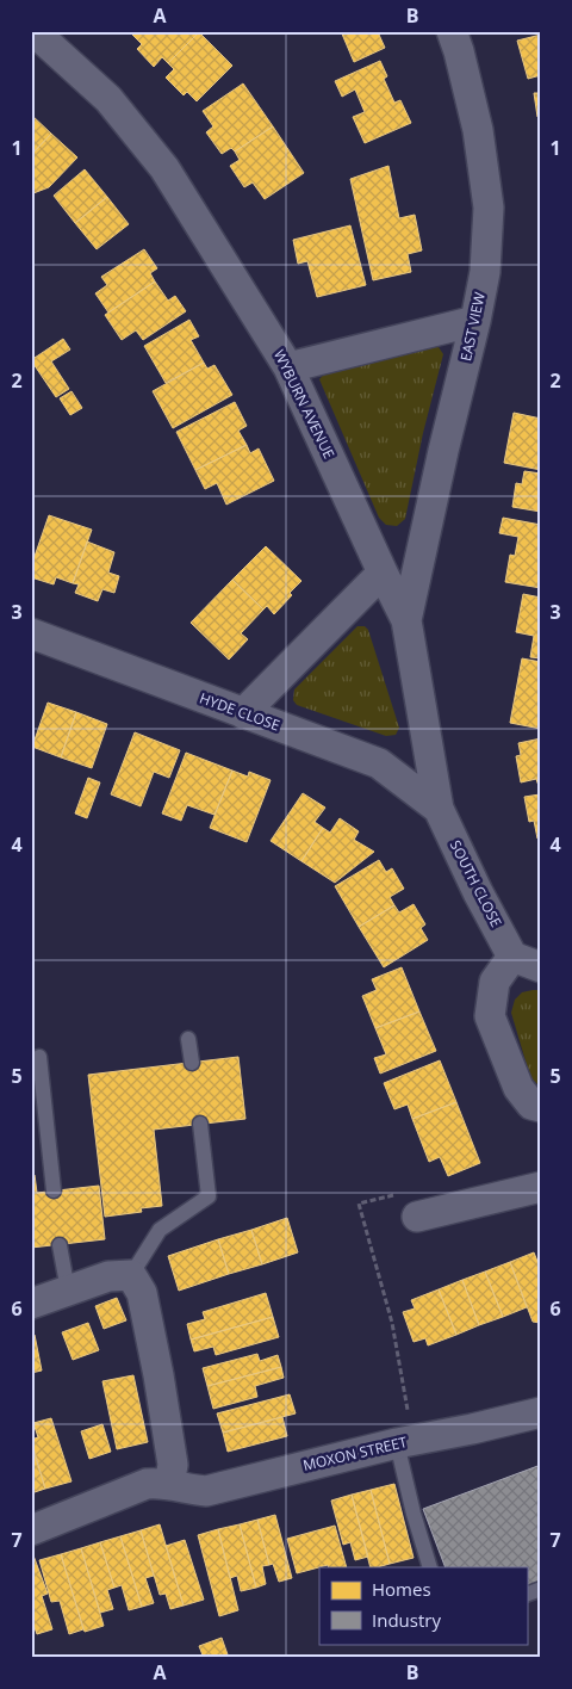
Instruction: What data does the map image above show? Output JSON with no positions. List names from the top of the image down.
{
  "streets": {
    "street": [
      "EAST VIEW",
      "WYBURN AVENUE",
      "HYDE CLOSE",
      "SOUTH CLOSE",
      "MOXON STREET"
    ]
  },
  "crossings": [
    ["EAST VIEW", "WYBURN AVENUE"],
    ["WYBURN AVENUE", "HYDE CLOSE"],
    ["WYBURN AVENUE", "SOUTH CLOSE"],
    ["HYDE CLOSE", "SOUTH CLOSE"]
  ],
  "legend": ["Homes", "Industry"],
  "grid": {
    "columns": ["A", "B"],
    "rows": [
      "1",
      "2",
      "3",
      "4",
      "5",
      "6",
      "7"
    ]
  }
}
